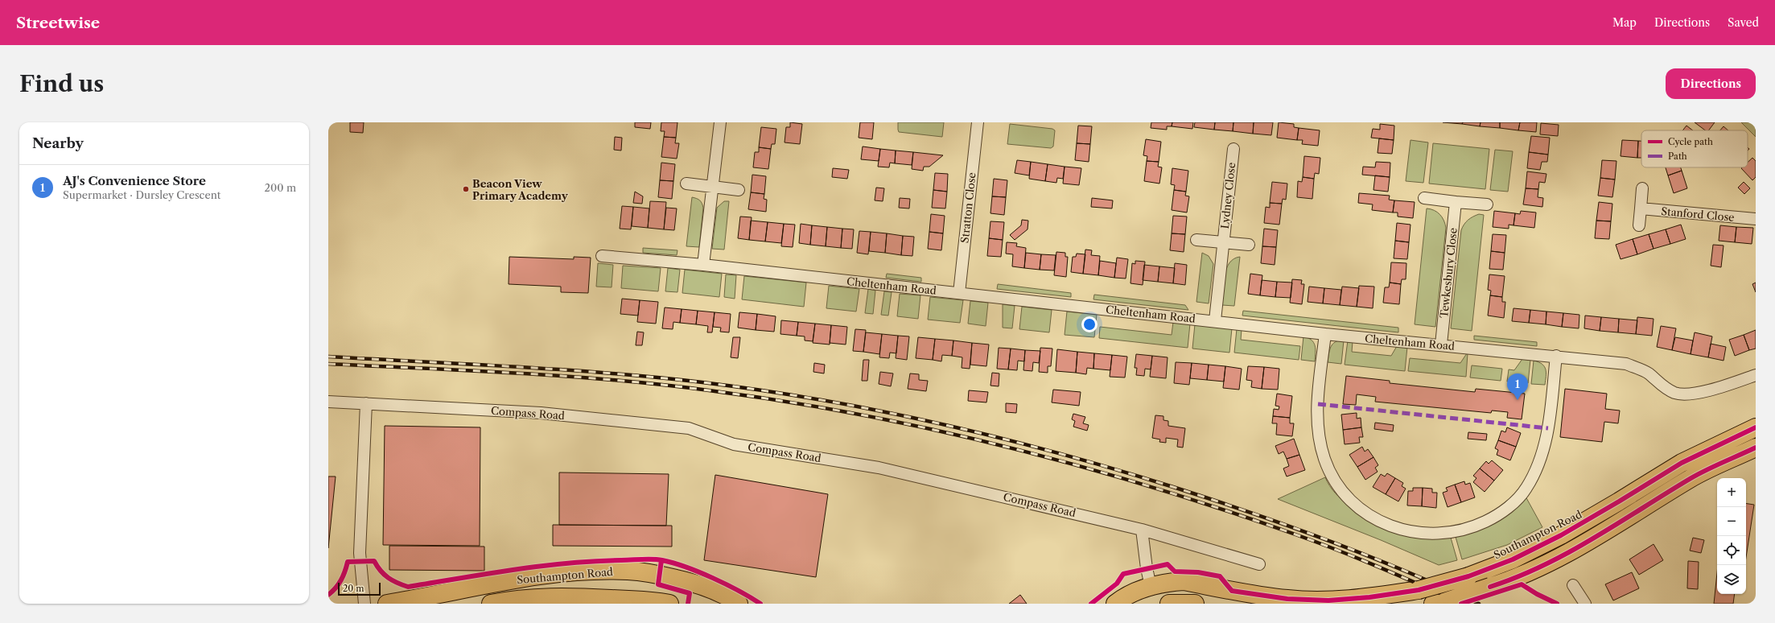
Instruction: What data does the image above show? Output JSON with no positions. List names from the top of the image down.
{
  "streets": {
    "main road": ["Southampton Road"],
    "street": [
      "Lydney Close",
      "Stratton Close",
      "Stanford Close",
      "Tewkesbury Close",
      "Cheltenham Road",
      "Compass Road"
    ]
  },
  "crossings": [
    ["Lydney Close", "Cheltenham Road"],
    ["Stratton Close", "Cheltenham Road"],
    ["Tewkesbury Close", "Cheltenham Road"]
  ],
  "places": ["Beacon View Primary Academy"],
  "legend": ["Cycle path", "Path"],
  "scale_bar": "20 m",
  "page": {
    "header": "Streetwise",
    "nav": ["Map", "Directions", "Saved"],
    "buttons": "Directions",
    "title": "Find us",
    "heading": "Nearby",
    "list": [
      {
        "mark": "1",
        "name": "AJ's Convenience Store",
        "note": "Supermarket · Dursley Crescent",
        "value": "200 m"
      }
    ],
    "pins": "1",
    "map_buttons": ["+", "−"],
    "scale": "20 m"
  }
}
